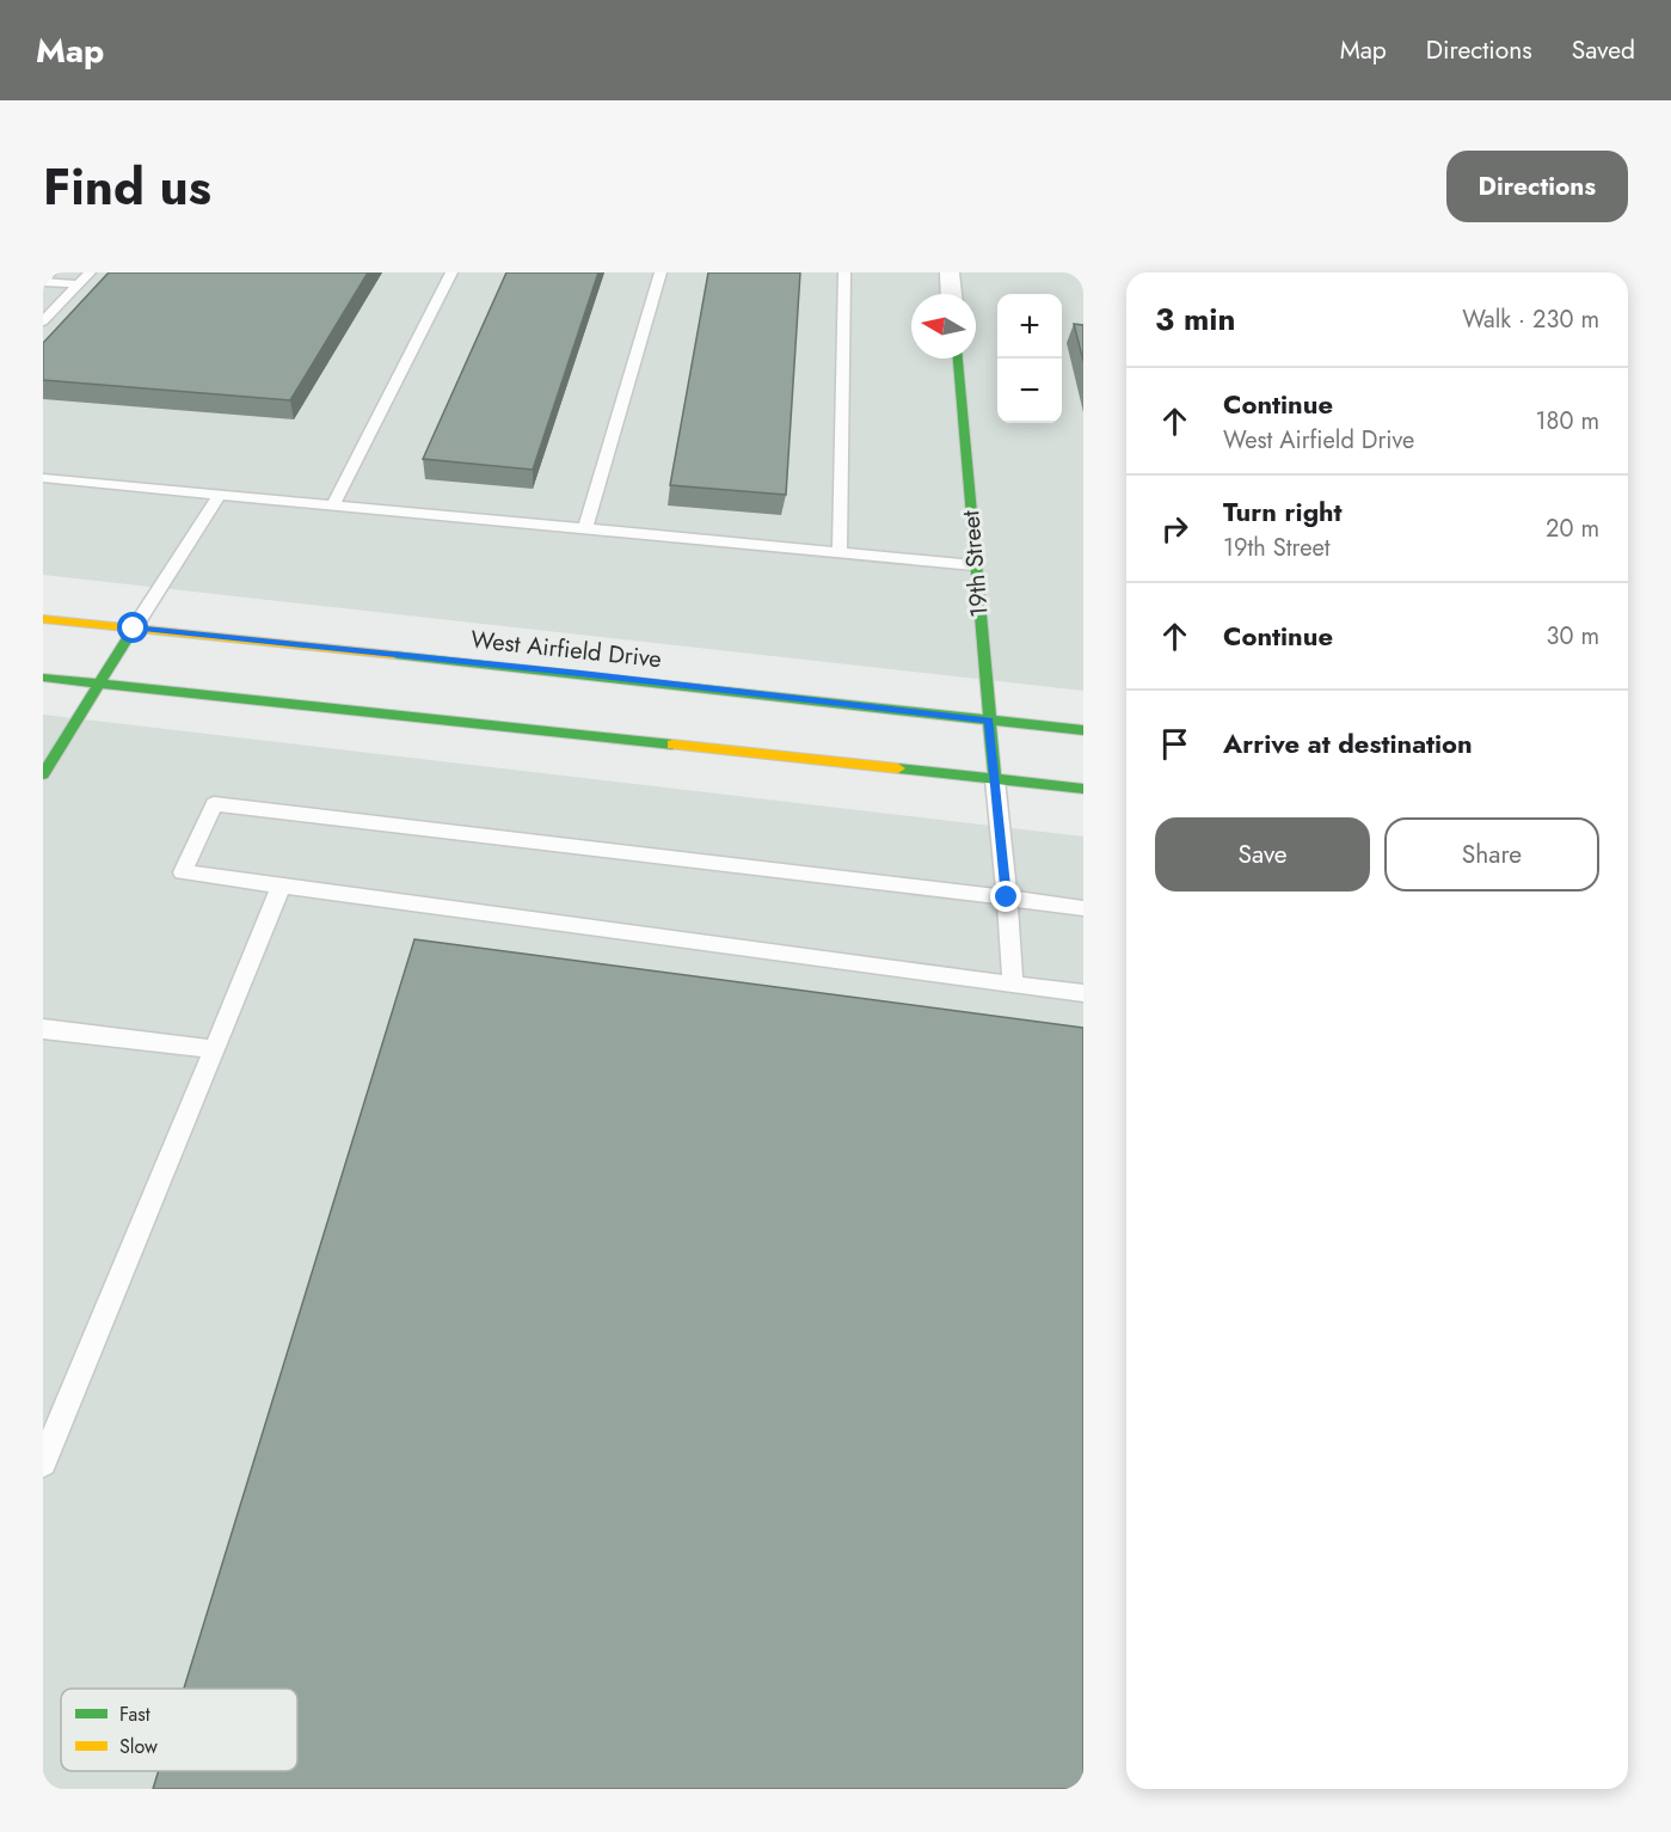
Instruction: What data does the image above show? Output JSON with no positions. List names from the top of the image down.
{
  "streets": {
    "street": ["19th Street", "West Airfield Drive"]
  },
  "crossings": [
    ["19th Street", "West Airfield Drive"]
  ],
  "legend": ["Fast", "Slow"],
  "north": "left",
  "page": {
    "header": "Map",
    "nav": ["Map", "Directions", "Saved"],
    "title": "Find us",
    "buttons": [
      "Directions",
      ["Save", "Share"]
    ],
    "heading": ["3 min", "Walk · 230 m"],
    "map_buttons": ["+", "−"],
    "list": [
      ["Continue", "West Airfield Drive", "180 m"],
      ["Turn right", "19th Street", "20 m"],
      ["Continue", "30 m"],
      "Arrive at destination"
    ]
  }
}
